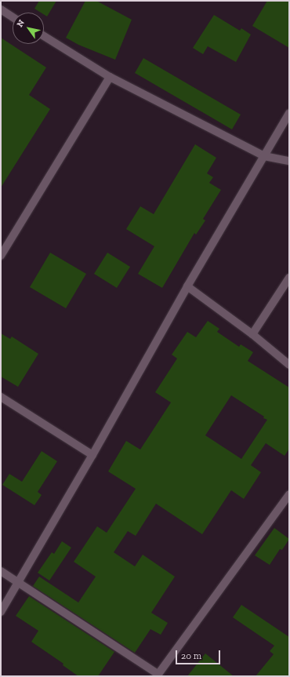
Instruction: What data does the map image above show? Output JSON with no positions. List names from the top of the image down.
{
  "scale_bar": "20 m",
  "north": "top left"
}
